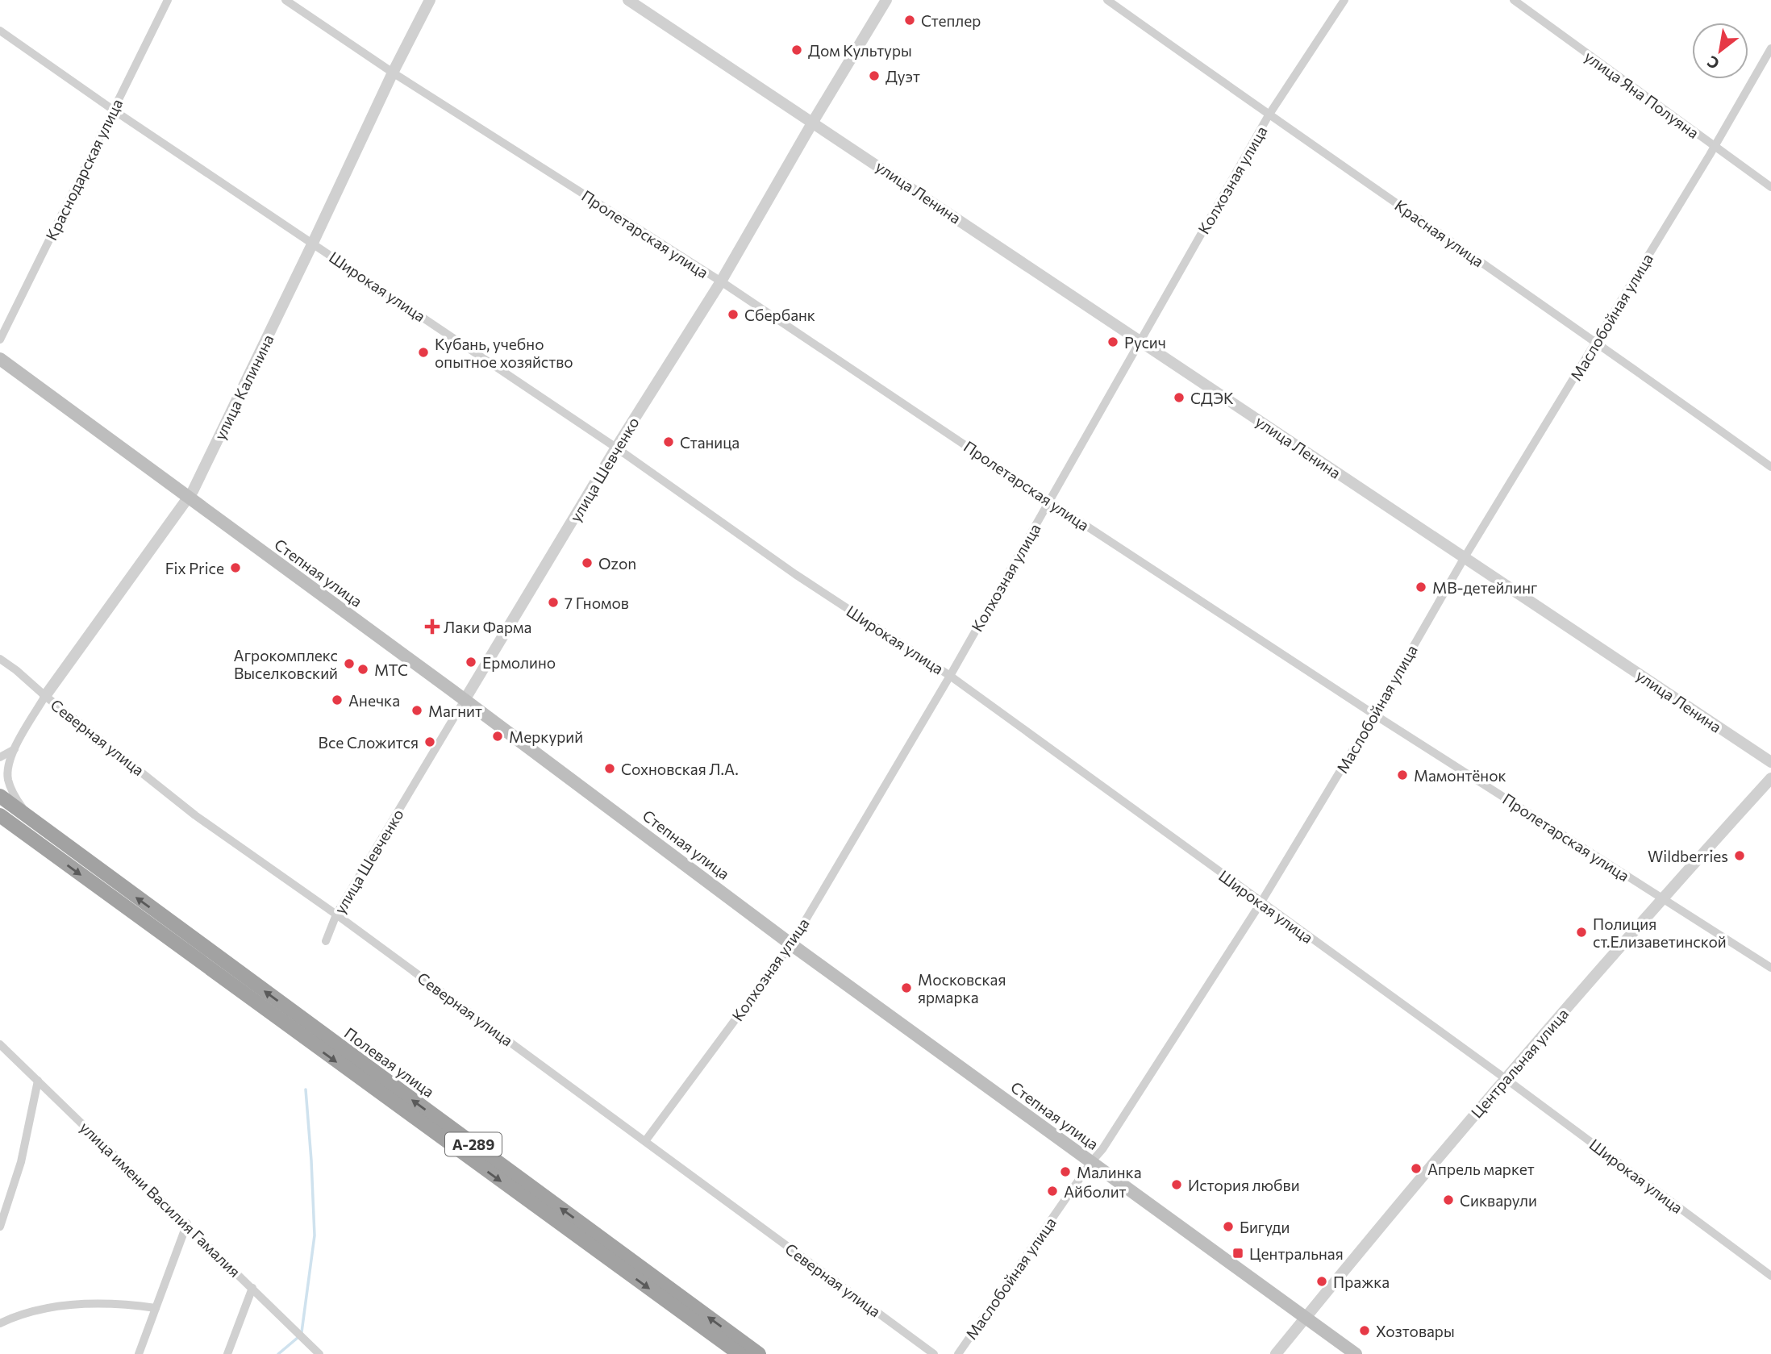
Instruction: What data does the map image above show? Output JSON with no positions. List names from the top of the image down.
{
  "streets": {
    "highway": ["Полевая улица", "А-289"],
    "main road": ["Степная улица"],
    "street": [
      "улица Яна Полуяна",
      "Краснодарская улица",
      "Колхозная улица",
      "улица Ленина",
      "Красная улица",
      "Пролетарская улица",
      "Широкая улица",
      "Маслобойная улица",
      "улица Калинина",
      "улица Шевченко",
      "Северная улица",
      "Центральная улица",
      "улица имени Василия Гамалия"
    ]
  },
  "crossings": [
    ["улица Яна Полуяна", "Маслобойная улица"],
    ["Краснодарская улица", "Широкая улица"],
    ["Колхозная улица", "улица Ленина"],
    ["Колхозная улица", "Красная улица"],
    ["Колхозная улица", "Пролетарская улица"],
    ["Колхозная улица", "Широкая улица"],
    ["Колхозная улица", "Степная улица"],
    ["Колхозная улица", "Северная улица"],
    ["улица Ленина", "Маслобойная улица"],
    ["улица Ленина", "улица Шевченко"],
    ["Красная улица", "Маслобойная улица"],
    ["Пролетарская улица", "Маслобойная улица"],
    ["Пролетарская улица", "улица Калинина"],
    ["Пролетарская улица", "улица Шевченко"],
    ["Пролетарская улица", "Центральная улица"],
    ["Широкая улица", "Маслобойная улица"],
    ["Широкая улица", "улица Калинина"],
    ["Широкая улица", "улица Шевченко"],
    ["Широкая улица", "Центральная улица"],
    ["Маслобойная улица", "Степная улица"],
    ["улица Калинина", "Степная улица"],
    ["улица Калинина", "Северная улица"],
    ["улица Калинина", "А-289"],
    ["улица Шевченко", "Степная улица"],
    ["улица Шевченко", "Северная улица"],
    ["Степная улица", "Центральная улица"],
    ["Полевая улица", "А-289"]
  ],
  "places": {
    "other": [
      "Степлер",
      "Дом Культуры",
      "Дуэт",
      "Сбербанк",
      "Русич",
      "Кубань, учебно опытное хозяйство",
      "СДЭК",
      "Станица",
      "Ozon",
      "Fix Price",
      "MB-детейлинг",
      "7 Гномов",
      "Ермолино",
      "Агрокомплекс Выселковский",
      "МТС",
      "Анечка",
      "Магнит",
      "Меркурий",
      "Все Сложится",
      "Сохновская Л.А.",
      "Мамонтёнок",
      "Wildberries",
      "Полиция ст.Елизаветинской",
      "Московская ярмарка",
      "Апрель маркет",
      "Малинка",
      "История любви",
      "Айболит",
      "Сикварули",
      "Бигуди",
      "Пражка",
      "Хозтовары"
    ],
    "health": ["Лаки Фарма"],
    "transit": ["Центральная"]
  },
  "north": "bottom left"
}
